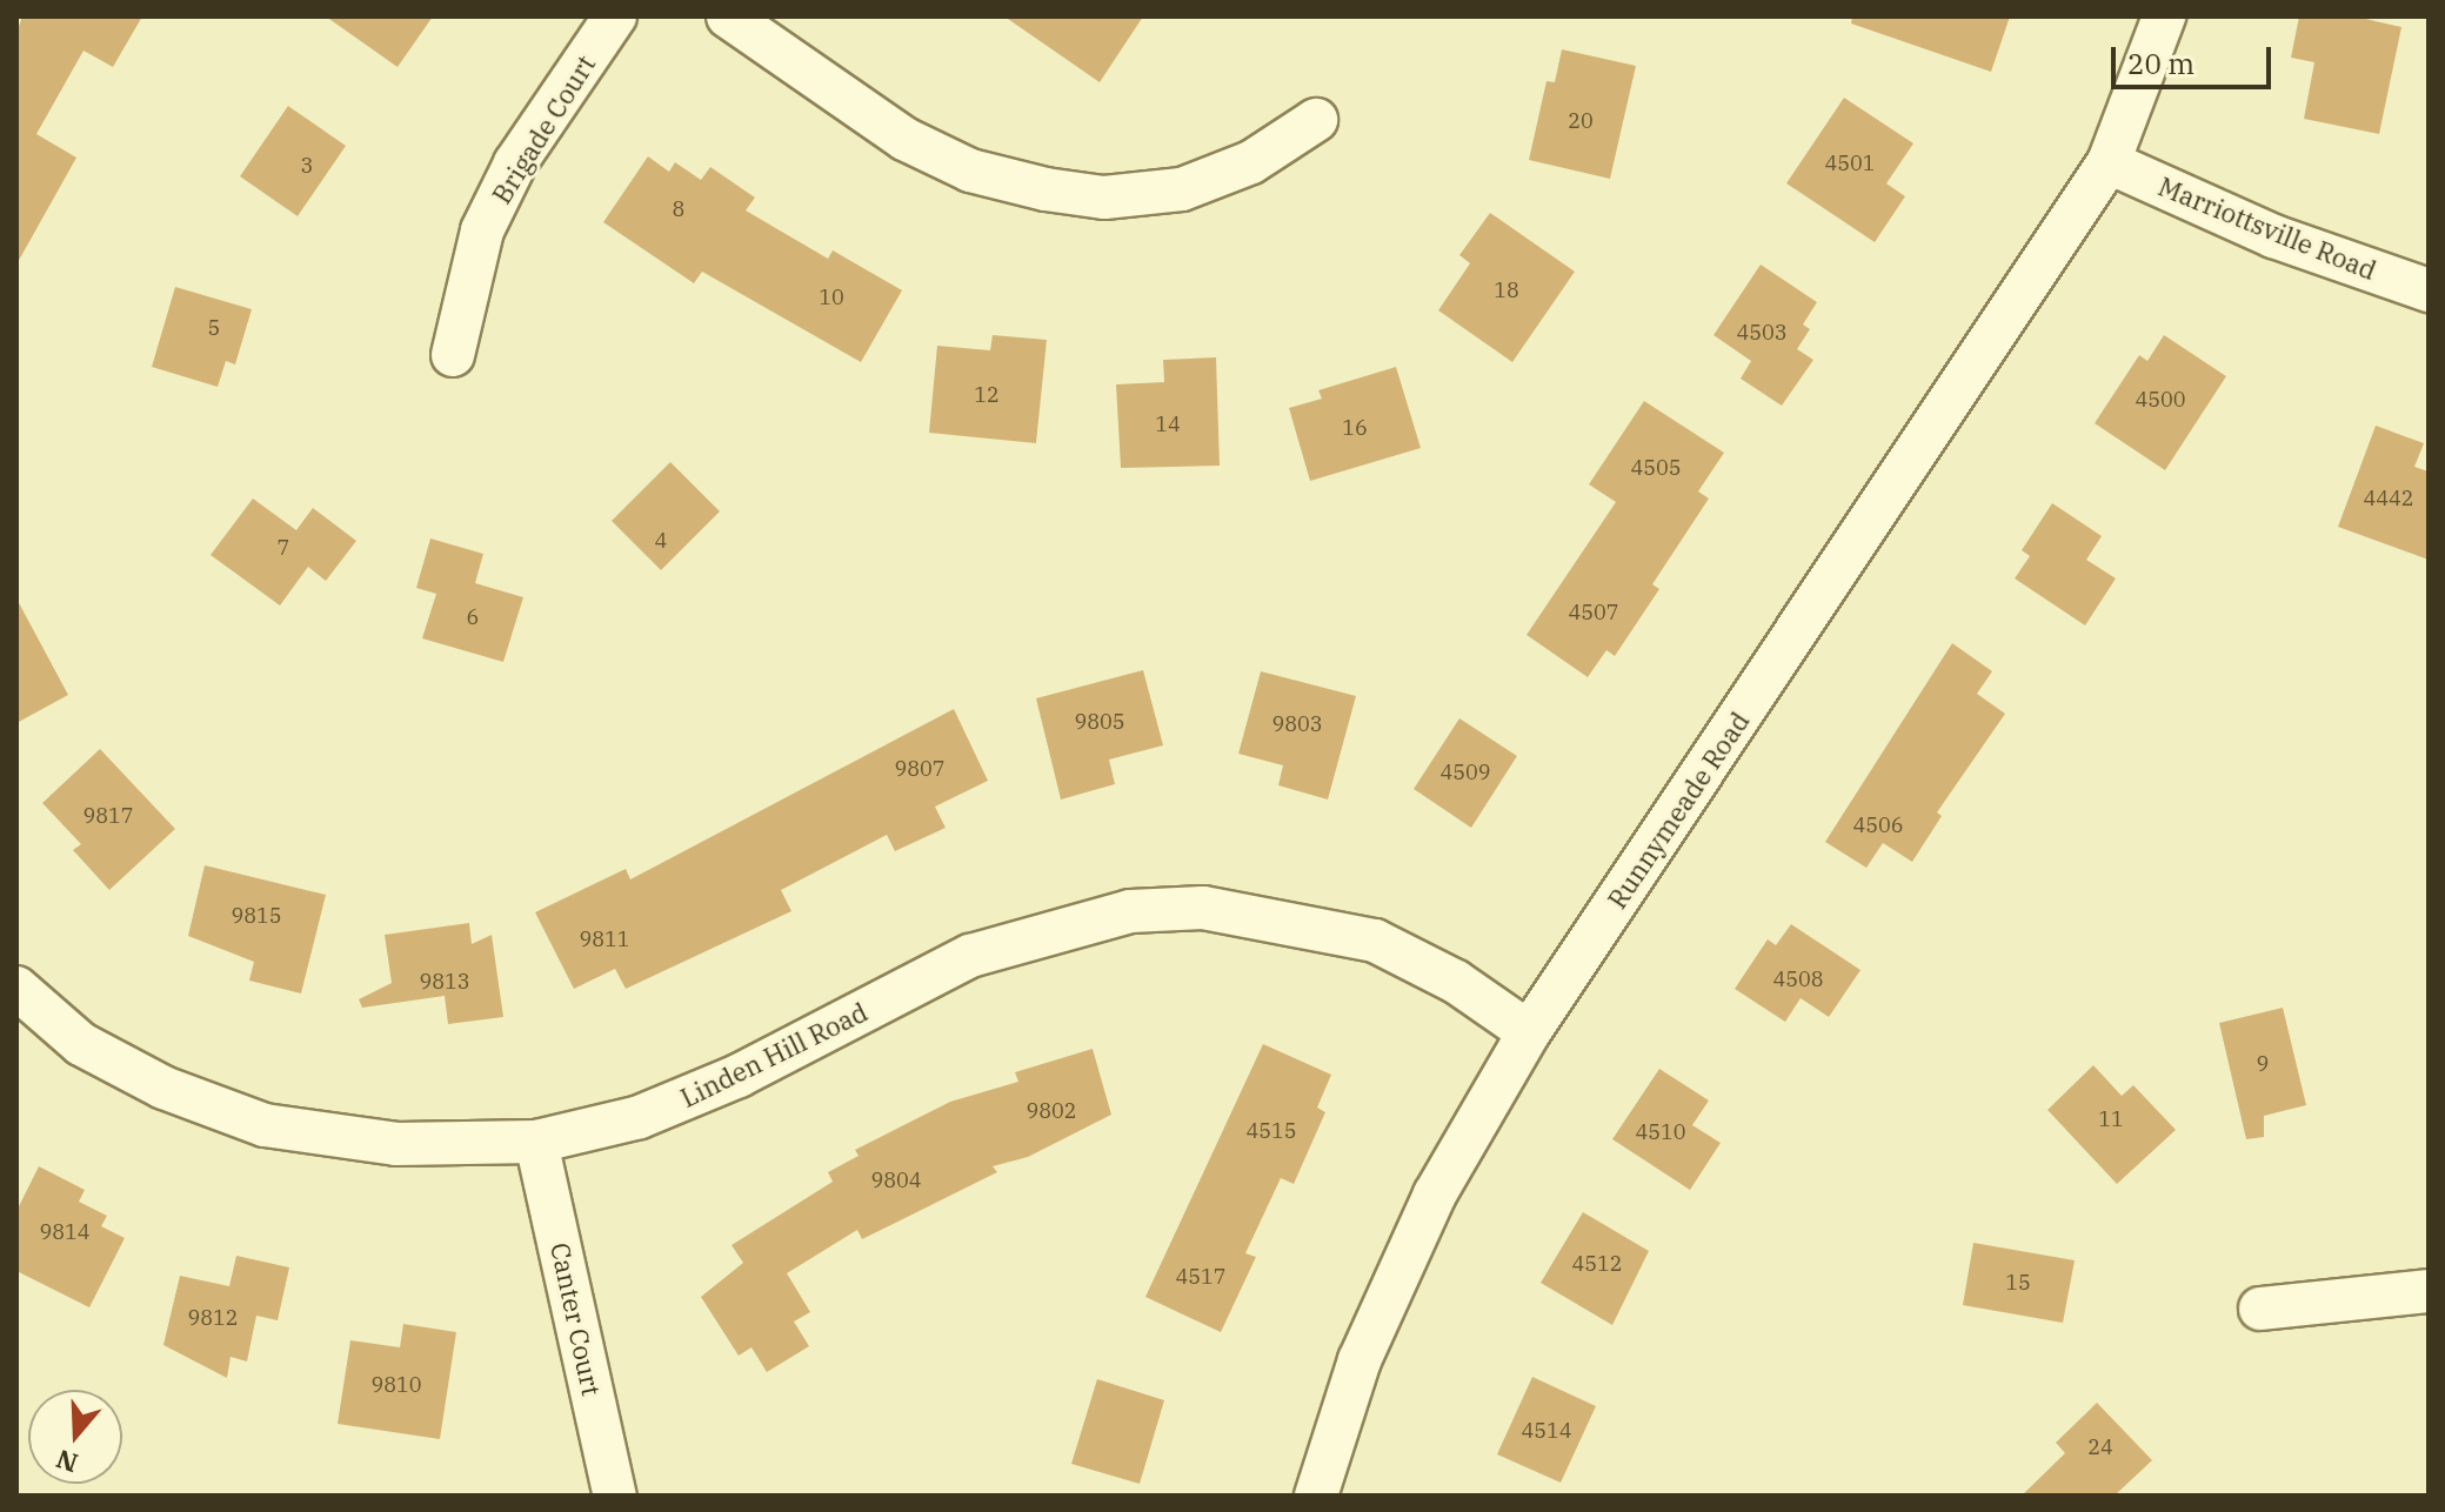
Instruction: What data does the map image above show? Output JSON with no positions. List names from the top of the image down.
{
  "streets": {
    "street": [
      "Brigade Court",
      "Marriottsville Road",
      "Runnymeade Road",
      "Linden Hill Road",
      "Canter Court"
    ]
  },
  "crossings": [
    ["Marriottsville Road", "Runnymeade Road"],
    ["Runnymeade Road", "Linden Hill Road"],
    ["Linden Hill Road", "Canter Court"]
  ],
  "house_numbers": [
    "20",
    "4501",
    "3",
    "8",
    "18",
    "10",
    "5",
    "4503",
    "12",
    "4500",
    "14",
    "16",
    "4505",
    "4442",
    "4",
    "7",
    "4507",
    "6",
    "9805",
    "9803",
    "9807",
    "4509",
    "9817",
    "4506",
    "9815",
    "9811",
    "4508",
    "9813",
    "9",
    "9802",
    "11",
    "4515",
    "4510",
    "9804",
    "9814",
    "4512",
    "4517",
    "15",
    "9812",
    "9810",
    "4514",
    "24"
  ],
  "scale_bar": "20 m",
  "north": "bottom"
}
